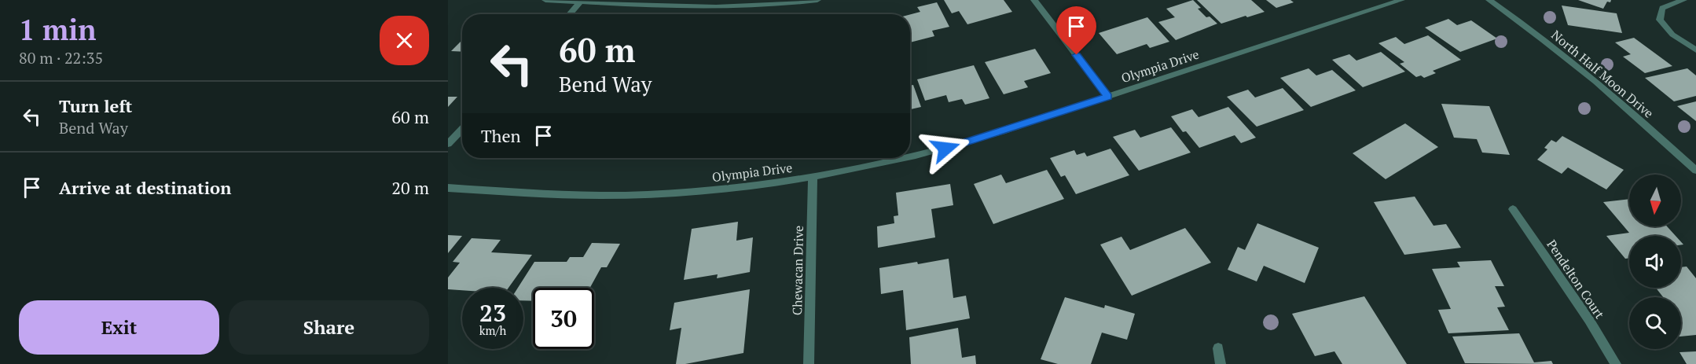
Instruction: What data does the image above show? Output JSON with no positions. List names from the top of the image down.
{
  "streets": {
    "street": [
      "Olympia Drive",
      "North Half Moon Drive",
      "Chewacan Drive",
      "Pendelton Court"
    ]
  },
  "crossings": [
    ["Olympia Drive", "Chewacan Drive"]
  ],
  "north": "bottom",
  "page": {
    "heading": ["1 min", "80 m · 22:35"],
    "turn": ["60 m", "Bend Way"],
    "list": [
      {
        "name": "Turn left",
        "note": "Bend Way",
        "value": "60 m"
      },
      {
        "name": "Arrive at destination",
        "value": "20 m"
      }
    ],
    "then": "Then",
    "speed": "23 km/h",
    "limit": "30",
    "buttons": ["Exit", "Share"]
  }
}
